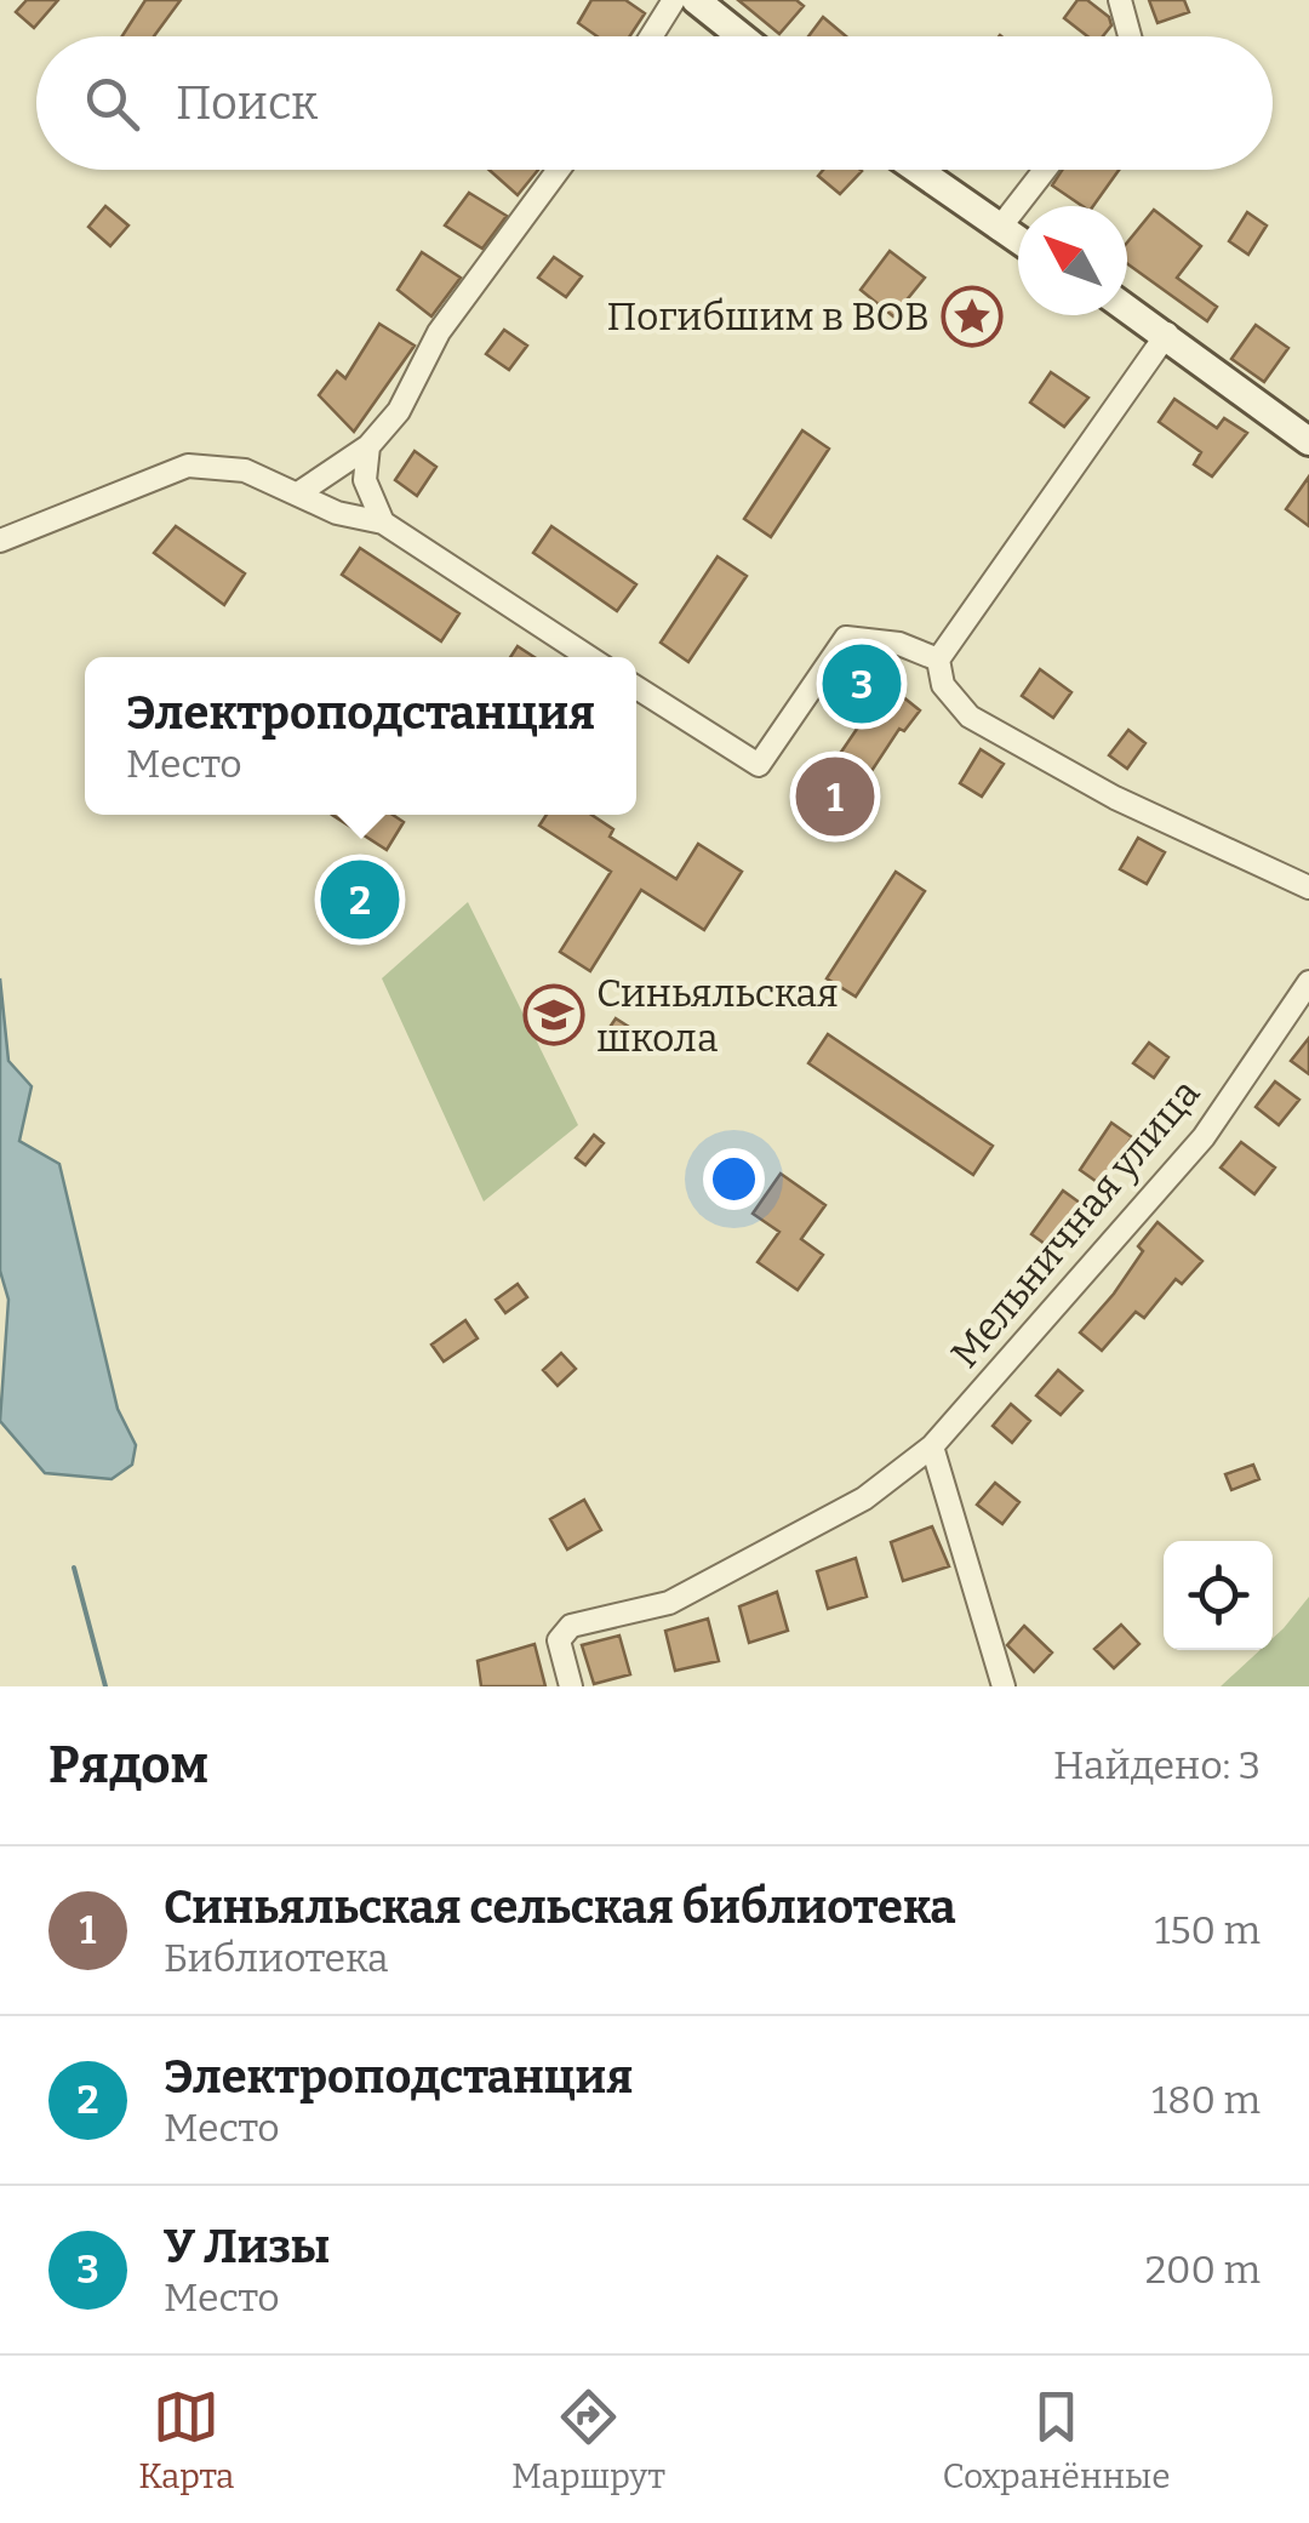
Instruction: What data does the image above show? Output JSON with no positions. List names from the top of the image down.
{
  "streets": {
    "street": ["Мельничная улица"]
  },
  "places": {
    "place": ["Погибшим в ВОВ"],
    "school or university": ["Синьяльская школа"]
  },
  "north": "top left",
  "page": {
    "search": "Поиск",
    "pins": ["3", "1", "2"],
    "popup": ["Электроподстанция", "Место"],
    "heading": ["Рядом", "Найдено: 3"],
    "list": [
      {
        "mark": "1",
        "name": "Синьяльская сельская библиотека",
        "note": "Библиотека",
        "value": "150 m"
      },
      {
        "mark": "2",
        "name": "Электроподстанция",
        "note": "Место",
        "value": "180 m"
      },
      {
        "mark": "3",
        "name": "У Лизы",
        "note": "Место",
        "value": "200 m"
      }
    ],
    "nav": ["Карта", "Маршрут", "Сохранённые"]
  }
}
